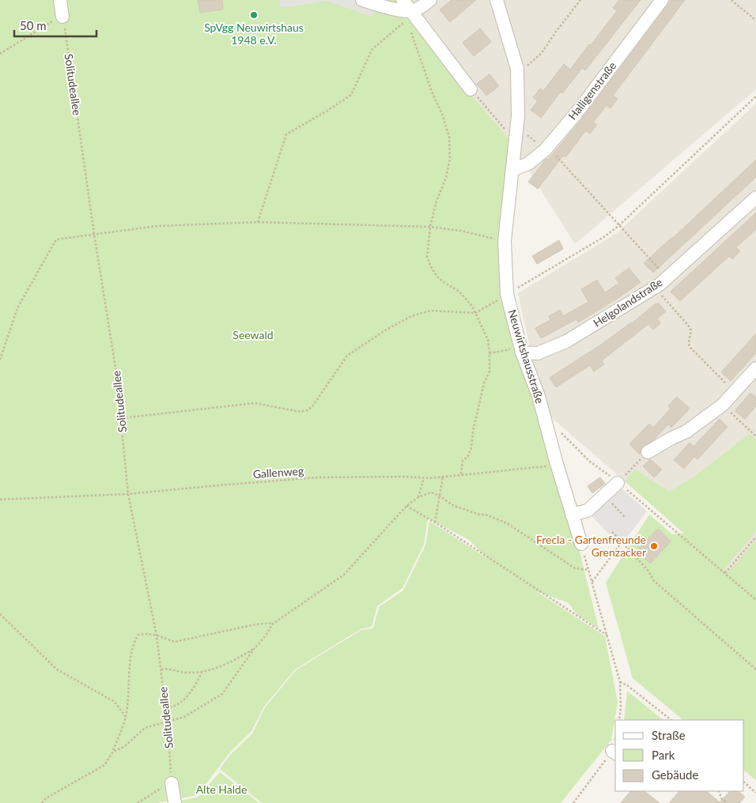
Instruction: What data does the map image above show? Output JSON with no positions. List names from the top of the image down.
{
  "streets": {
    "street": ["Halligenstraße", "Helgolandstraße", "Neuwirtshausstraße"],
    "path": ["Solitudeallee", "Gallenweg"]
  },
  "crossings": [
    ["Solitudeallee", "Gallenweg"],
    ["Halligenstraße", "Neuwirtshausstraße"],
    ["Helgolandstraße", "Neuwirtshausstraße"],
    ["Neuwirtshausstraße", "Gallenweg"]
  ],
  "parks": ["Seewald", "Alte Halde"],
  "places": ["SpVgg Neuwirtshaus 1948 e.V.", "Frecla - Gartenfreunde Grenzacker"],
  "legend": ["Straße", "Park", "Gebäude"],
  "scale_bar": "50 m"
}
